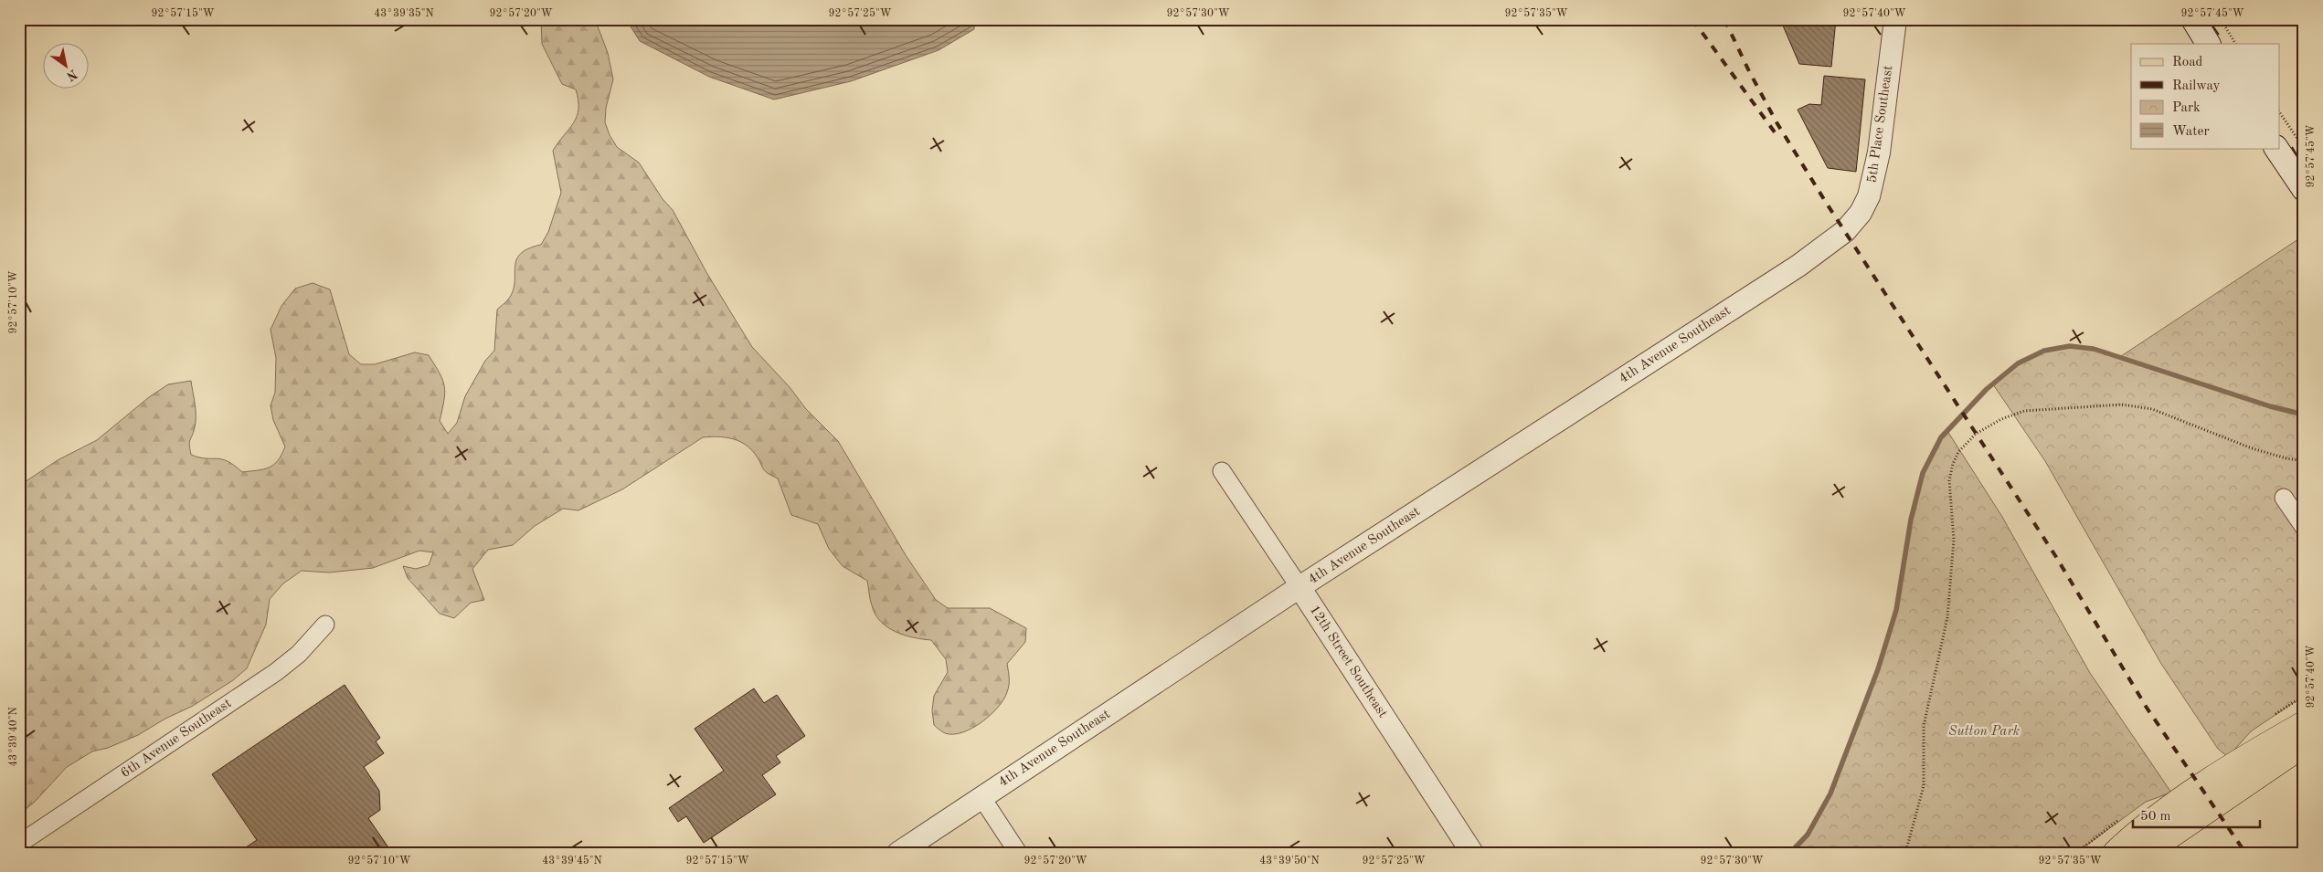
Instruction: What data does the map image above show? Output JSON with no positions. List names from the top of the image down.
{
  "streets": {
    "street": [
      "5th Place Southeast",
      "4th Avenue Southeast",
      "12th Street Southeast",
      "6th Avenue Southeast"
    ]
  },
  "crossings": [
    ["5th Place Southeast", "4th Avenue Southeast"],
    ["4th Avenue Southeast", "12th Street Southeast"]
  ],
  "parks": ["Sutton Park"],
  "legend": [
    "Road",
    "Railway",
    "Park",
    "Water"
  ],
  "scale_bar": "50 m",
  "north": "bottom right",
  "coordinates": [
    "92°57'15\"W",
    "43°39'35\"N",
    "92°57'20\"W",
    "92°57'25\"W",
    "92°57'30\"W",
    "92°57'35\"W",
    "92°57'40\"W",
    "92°57'45\"W",
    "92°57'10\"W",
    "43°39'40\"N",
    "43°39'45\"N",
    "43°39'50\"N"
  ]
}
